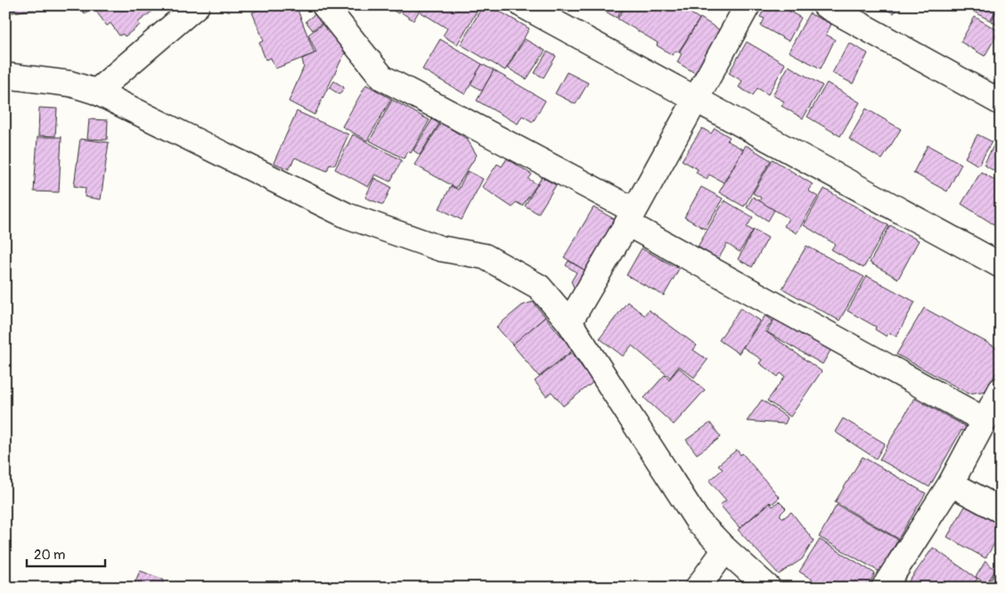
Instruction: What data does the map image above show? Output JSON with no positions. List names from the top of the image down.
{
  "scale_bar": "20 m"
}
